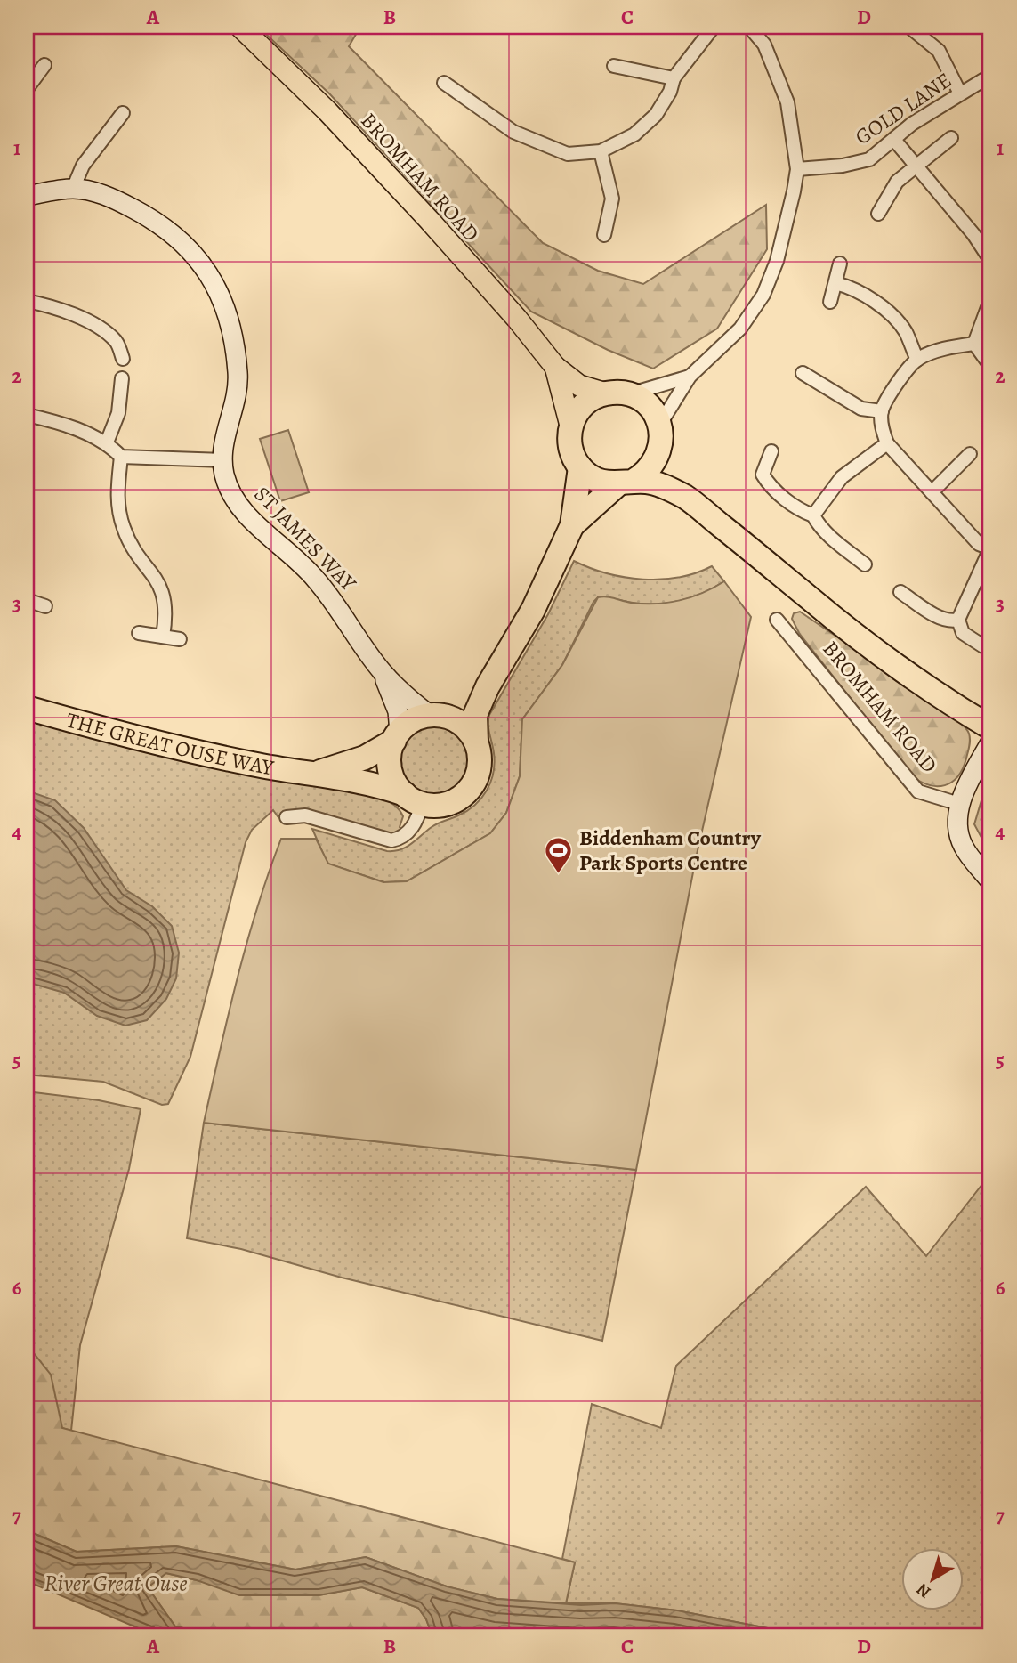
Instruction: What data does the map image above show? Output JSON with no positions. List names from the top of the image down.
{
  "streets": {
    "highway": ["THE GREAT OUSE WAY"],
    "main road": ["BROMHAM ROAD"],
    "street": ["GOLD LANE", "ST JAMES WAY"]
  },
  "water": ["River Great Ouse"],
  "places": {
    "sports": ["Biddenham Country Park Sports Centre"]
  },
  "north": "bottom left",
  "grid": {
    "columns": [
      "A",
      "B",
      "C",
      "D"
    ],
    "rows": [
      "1",
      "2",
      "3",
      "4",
      "5",
      "6",
      "7"
    ]
  }
}
